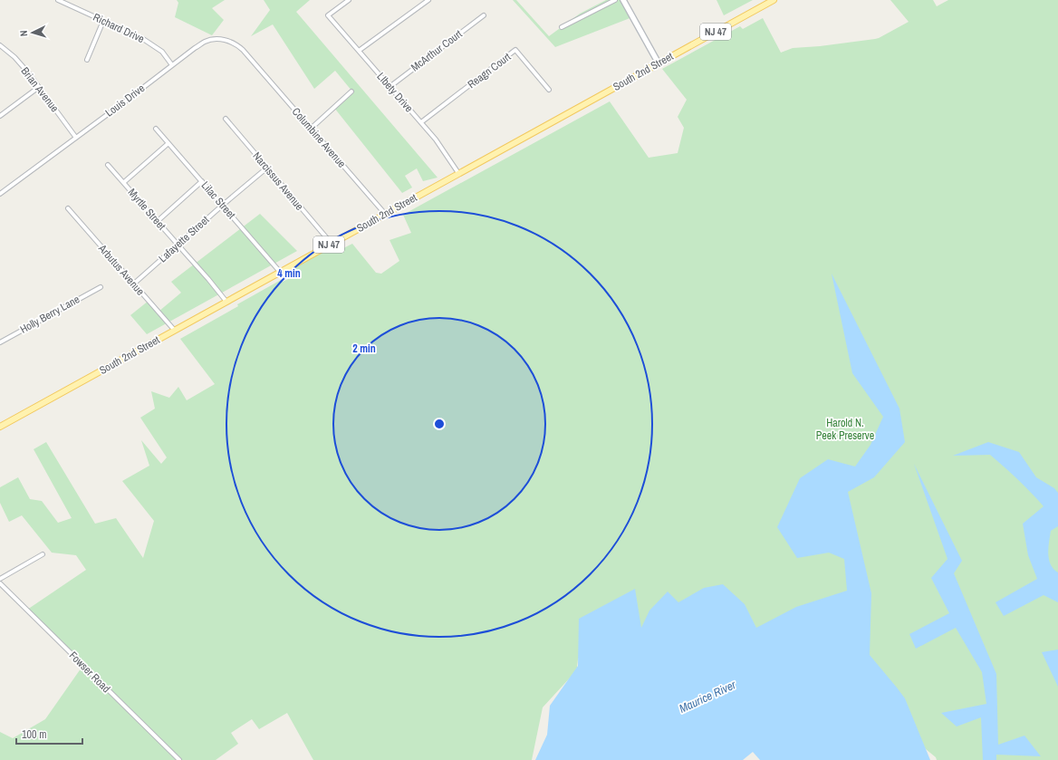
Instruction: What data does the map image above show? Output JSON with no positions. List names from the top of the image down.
{
  "streets": {
    "main road": ["NJ 47", "South 2nd Street"],
    "street": [
      "Richard Drive",
      "McArthur Court",
      "Reagn Court",
      "Brian Avenue",
      "LIbety Drive",
      "Louis Drive",
      "Columbine Avenue",
      "Narcissus Avenue",
      "Lilac Street",
      "Myrtle Street",
      "Lafayette Street",
      "Arbutus Avenue",
      "Holly Berry Lane",
      "Fowser Road"
    ]
  },
  "crossings": [
    ["Richard Drive", "Louis Drive"],
    ["McArthur Court", "LIbety Drive"],
    ["Reagn Court", "LIbety Drive"],
    ["South 2nd Street", "LIbety Drive"],
    ["South 2nd Street", "Columbine Avenue"],
    ["South 2nd Street", "Narcissus Avenue"],
    ["South 2nd Street", "Lilac Street"],
    ["South 2nd Street", "Myrtle Street"],
    ["South 2nd Street", "Arbutus Avenue"],
    ["Brian Avenue", "Louis Drive"],
    ["Louis Drive", "Columbine Avenue"],
    ["Narcissus Avenue", "Lafayette Street"],
    ["Lilac Street", "Lafayette Street"],
    ["Myrtle Street", "Lafayette Street"],
    ["Lafayette Street", "Arbutus Avenue"]
  ],
  "water": ["Maurice River"],
  "parks": ["Harold N. Peek Preserve"],
  "scale_bar": "100 m",
  "north": "left",
  "rings": ["4 min", "2 min"]
}
